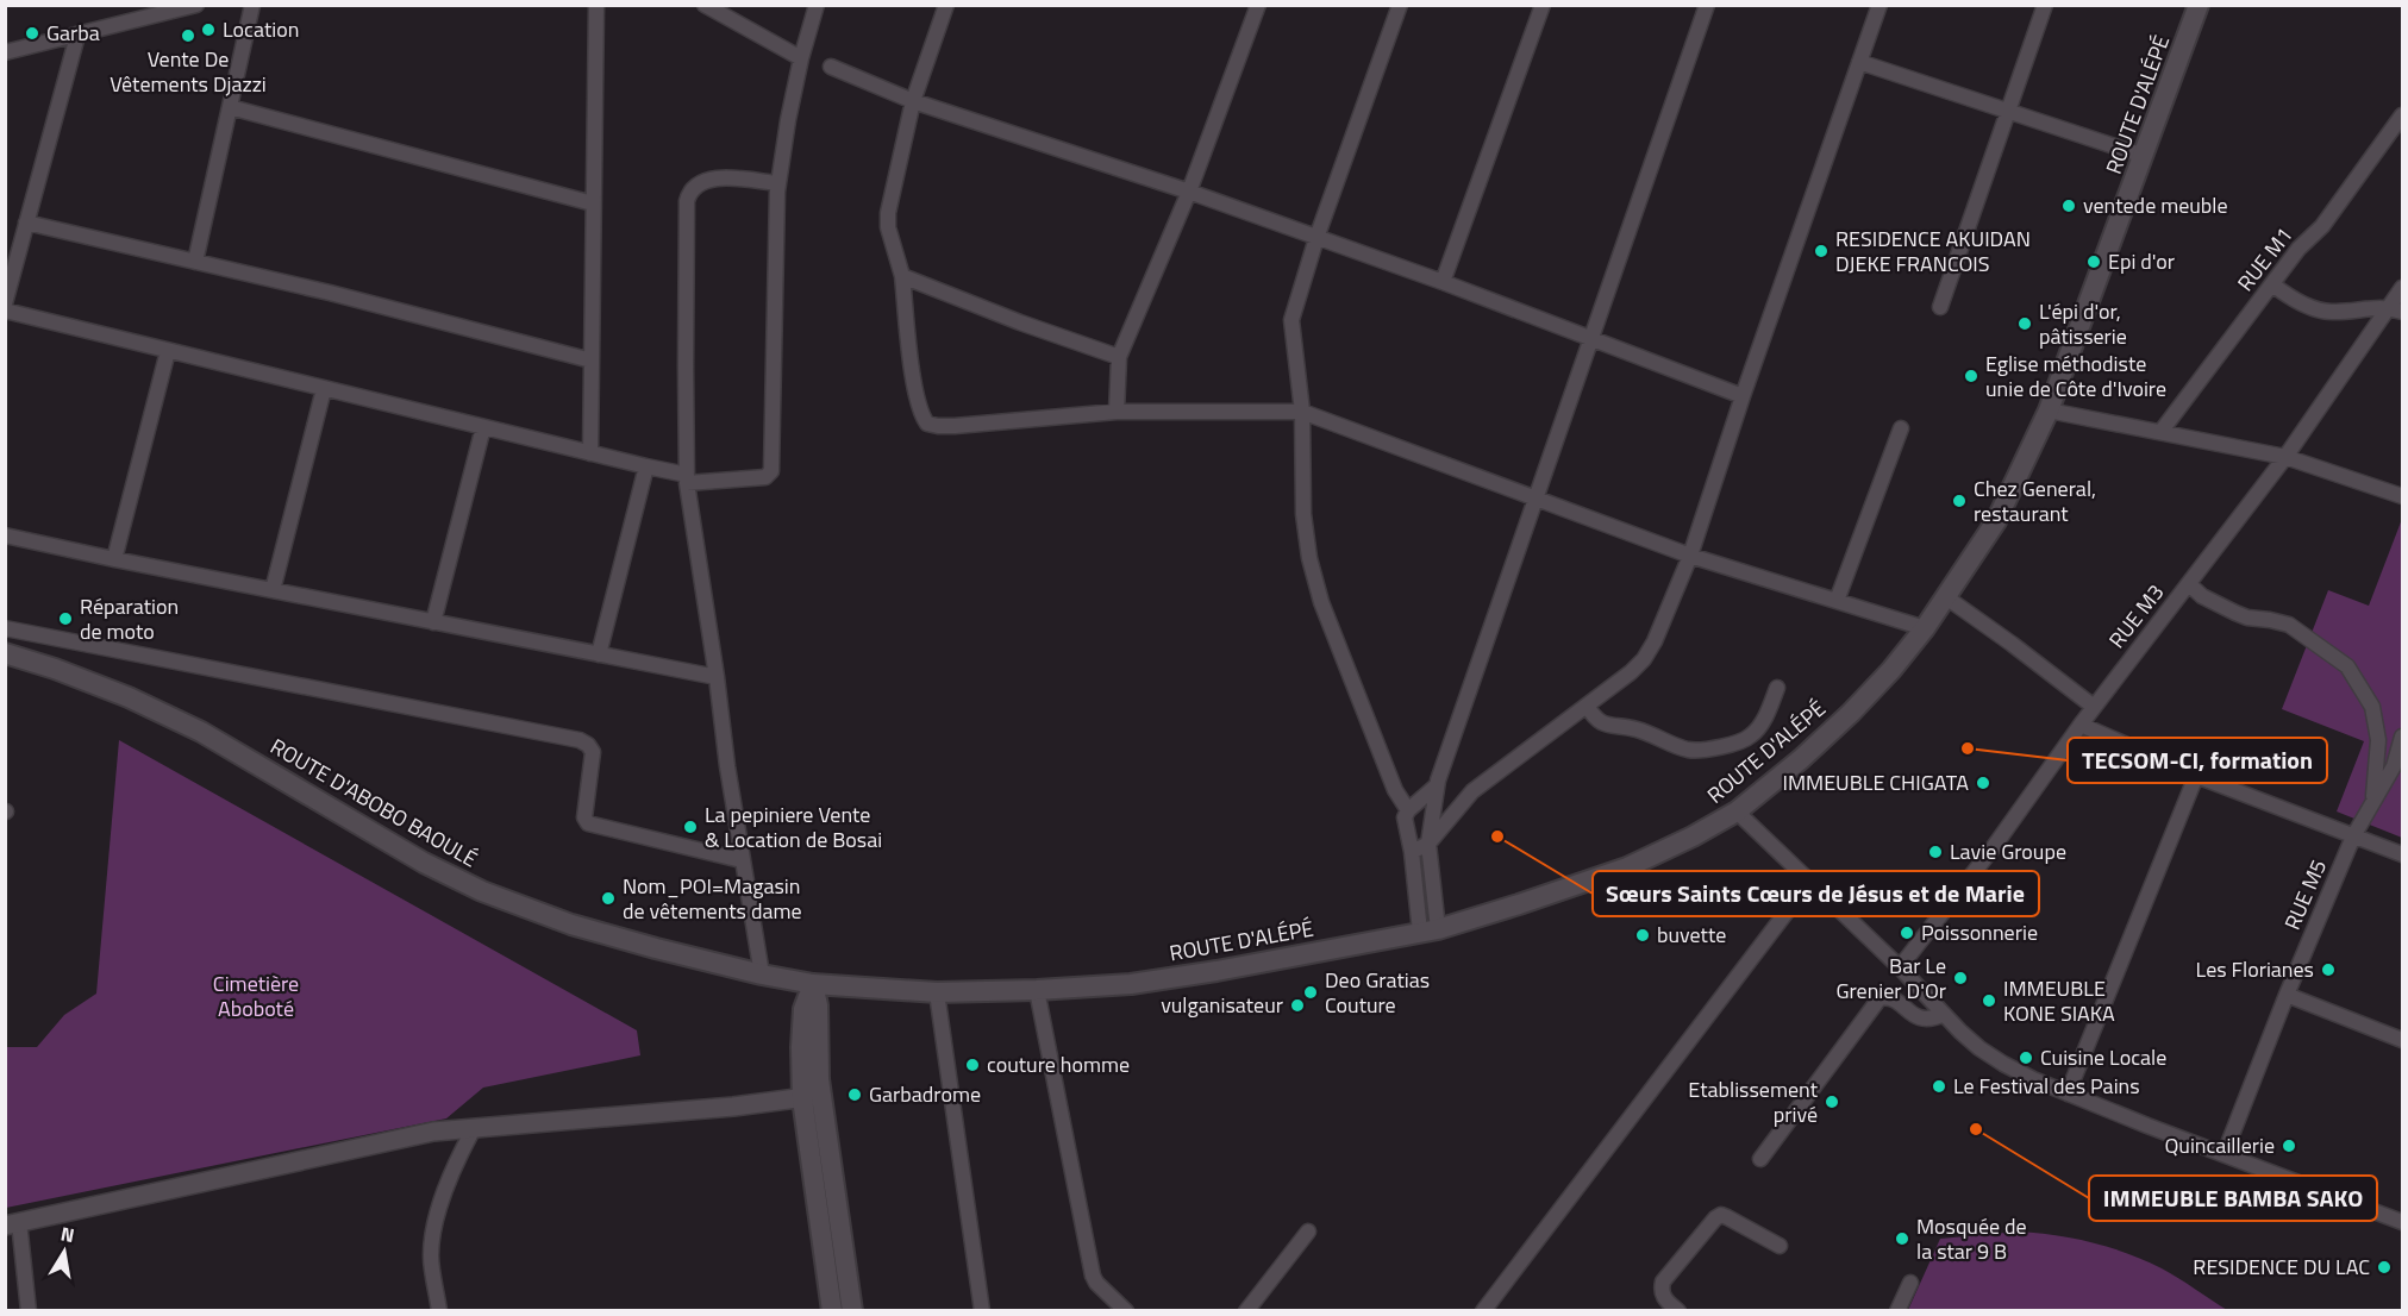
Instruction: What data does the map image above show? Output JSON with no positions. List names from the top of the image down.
{
  "streets": {
    "main road": ["ROUTE D'ALÉPÉ", "ROUTE D'ABOBO BAOULÉ"],
    "street": ["RUE M1", "RUE M3", "RUE M5"]
  },
  "crossings": [
    ["ROUTE D'ALÉPÉ", "ROUTE D'ABOBO BAOULÉ"]
  ],
  "parks": ["Cimetière Aboboté"],
  "places": [
    "Location",
    "Garba",
    "Vente De Vêtements Djazzi",
    "ventede meuble",
    "RESIDENCE AKUIDAN DJEKE FRANCOIS",
    "Epi d'or",
    "L'épi d'or, pâtisserie",
    "Eglise méthodiste unie de Côte d'Ivoire",
    "Chez General, restaurant",
    "Réparation de moto",
    "TECSOM-CI, formation",
    "IMMEUBLE CHIGATA",
    "La pepiniere Vente & Location de Bosai",
    "Sœurs Saints Cœurs de Jésus et de Marie",
    "Lavie Groupe",
    "Nom_POI=Magasin de vêtements dame",
    "Poissonnerie",
    "buvette",
    "Les Florianes",
    "Bar Le Grenier D'Or",
    "Deo Gratias Couture",
    "IMMEUBLE KONE SIAKA",
    "vulganisateur",
    "Cuisine Locale",
    "couture homme",
    "Le Festival des Pains",
    "Garbadrome",
    "Etablissement privé",
    "IMMEUBLE BAMBA SAKO",
    "Quincaillerie",
    "Mosquée de la star 9 B",
    "RESIDENCE DU LAC"
  ],
  "north": "top"
}
